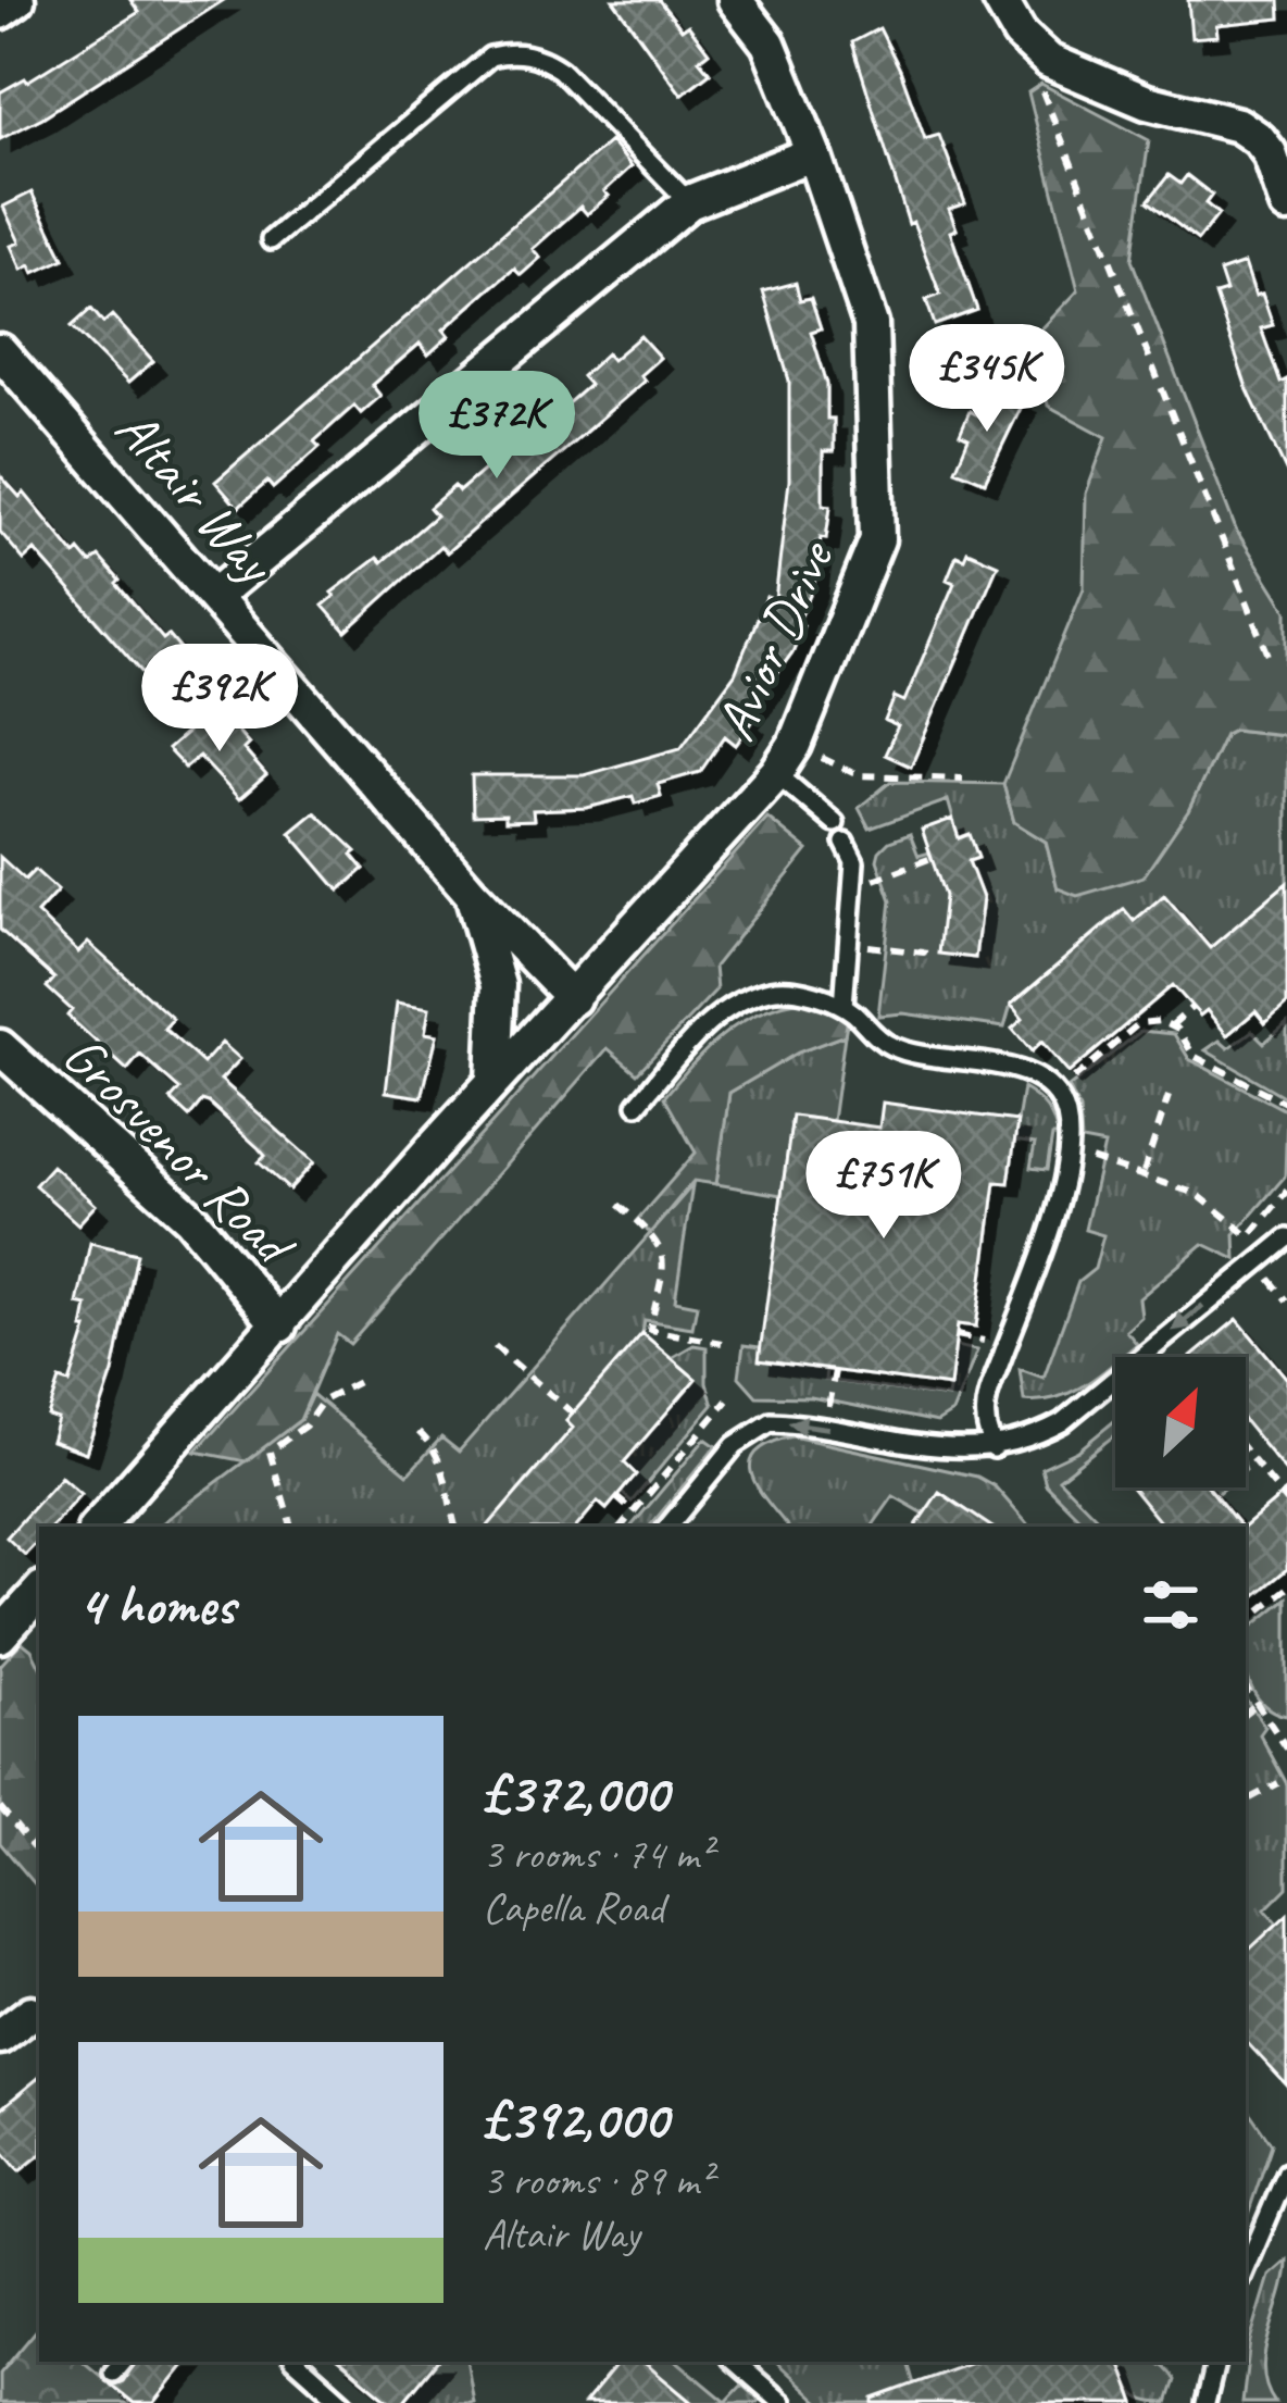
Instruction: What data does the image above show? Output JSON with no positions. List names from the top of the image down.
{
  "streets": {
    "street": ["Altair Way", "Avior Drive", "Grosvenor Road"]
  },
  "crossings": [
    ["Altair Way", "Avior Drive"],
    ["Avior Drive", "Grosvenor Road"]
  ],
  "north": "top right",
  "page": {
    "price": [
      "£345K",
      "£372K",
      "£392K",
      "£751K"
    ],
    "heading": "4 homes",
    "list": [
      {
        "name": "£372,000",
        "note": "3 rooms · 74 m² · Capella Road"
      },
      {
        "name": "£392,000",
        "note": "3 rooms · 89 m² · Altair Way"
      }
    ]
  }
}
